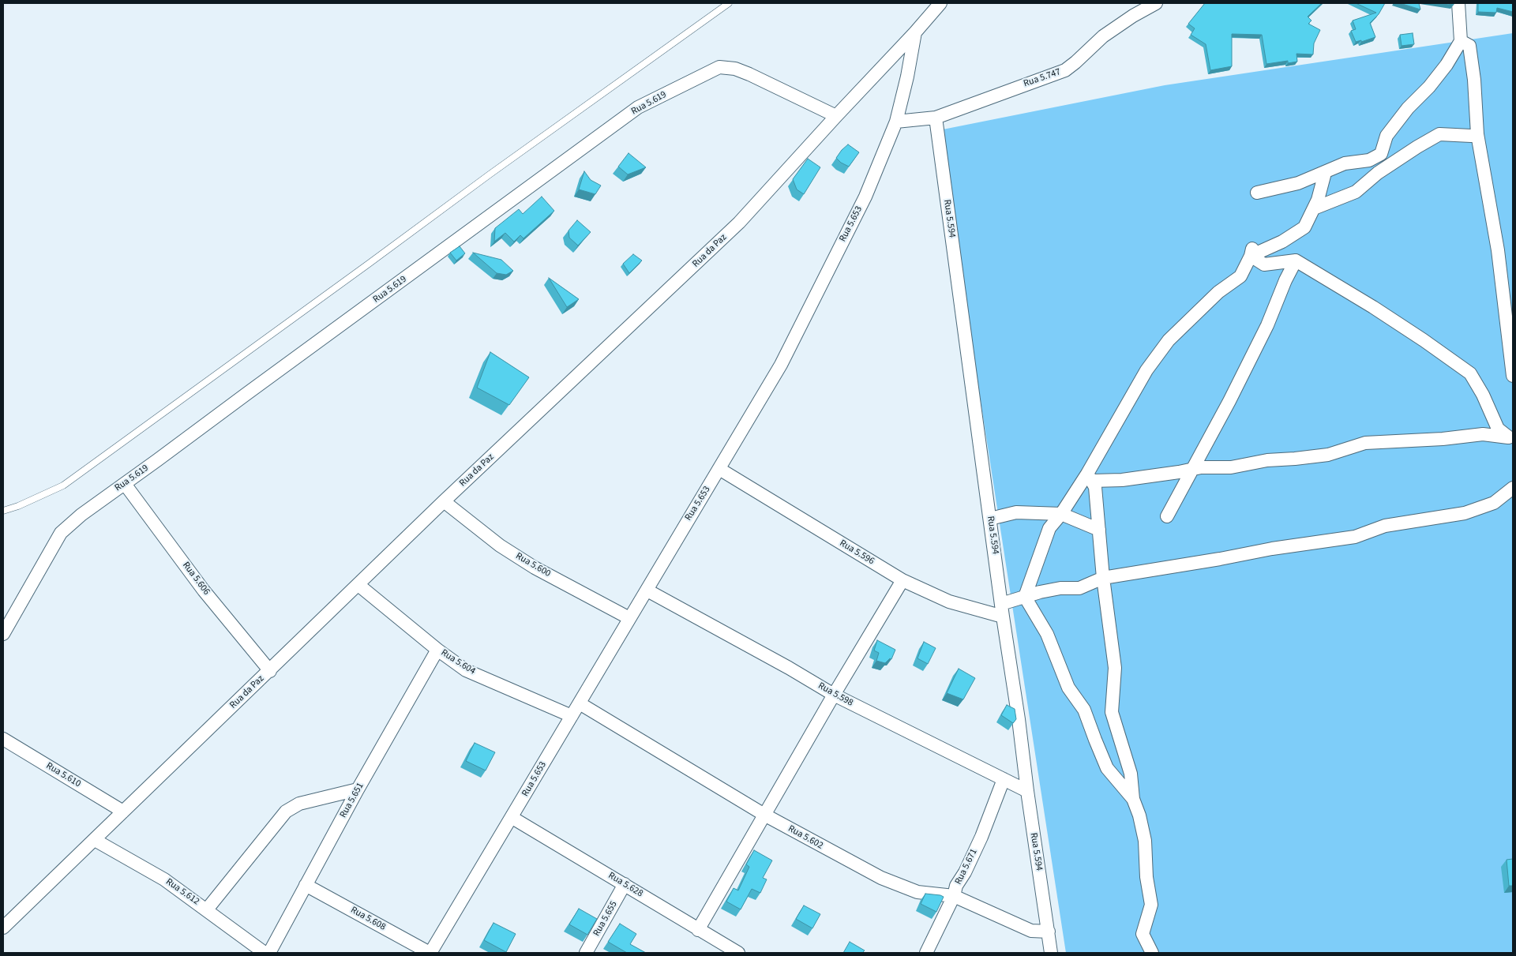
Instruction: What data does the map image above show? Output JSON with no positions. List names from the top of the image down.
{
  "streets": {
    "street": [
      "Rua 5.747",
      "Rua 5.619",
      "Rua 5.594",
      "Rua 5.653",
      "Rua da Paz",
      "Rua 5.596",
      "Rua 5.600",
      "Rua 5.606",
      "Rua 5.604",
      "Rua 5.598",
      "Rua 5.610",
      "Rua 5.651",
      "Rua 5.602",
      "Rua 5.671",
      "Rua 5.628",
      "Rua 5.612",
      "Rua 5.608",
      "Rua 5.655"
    ]
  },
  "crossings": [
    ["Rua 5.747", "Rua 5.594"],
    ["Rua 5.747", "Rua 5.653"],
    ["Rua 5.619", "Rua da Paz"],
    ["Rua 5.619", "Rua 5.606"],
    ["Rua 5.594", "Rua 5.596"],
    ["Rua 5.594", "Rua 5.598"],
    ["Rua 5.594", "Rua 5.602"],
    ["Rua 5.653", "Rua da Paz"],
    ["Rua 5.653", "Rua 5.596"],
    ["Rua 5.653", "Rua 5.600"],
    ["Rua 5.653", "Rua 5.604"],
    ["Rua 5.653", "Rua 5.598"],
    ["Rua 5.653", "Rua 5.602"],
    ["Rua 5.653", "Rua 5.628"],
    ["Rua 5.653", "Rua 5.608"],
    ["Rua da Paz", "Rua 5.600"],
    ["Rua da Paz", "Rua 5.606"],
    ["Rua da Paz", "Rua 5.604"],
    ["Rua da Paz", "Rua 5.610"],
    ["Rua da Paz", "Rua 5.612"],
    ["Rua 5.604", "Rua 5.651"],
    ["Rua 5.598", "Rua 5.671"],
    ["Rua 5.651", "Rua 5.608"],
    ["Rua 5.602", "Rua 5.671"],
    ["Rua 5.628", "Rua 5.655"]
  ]
}
